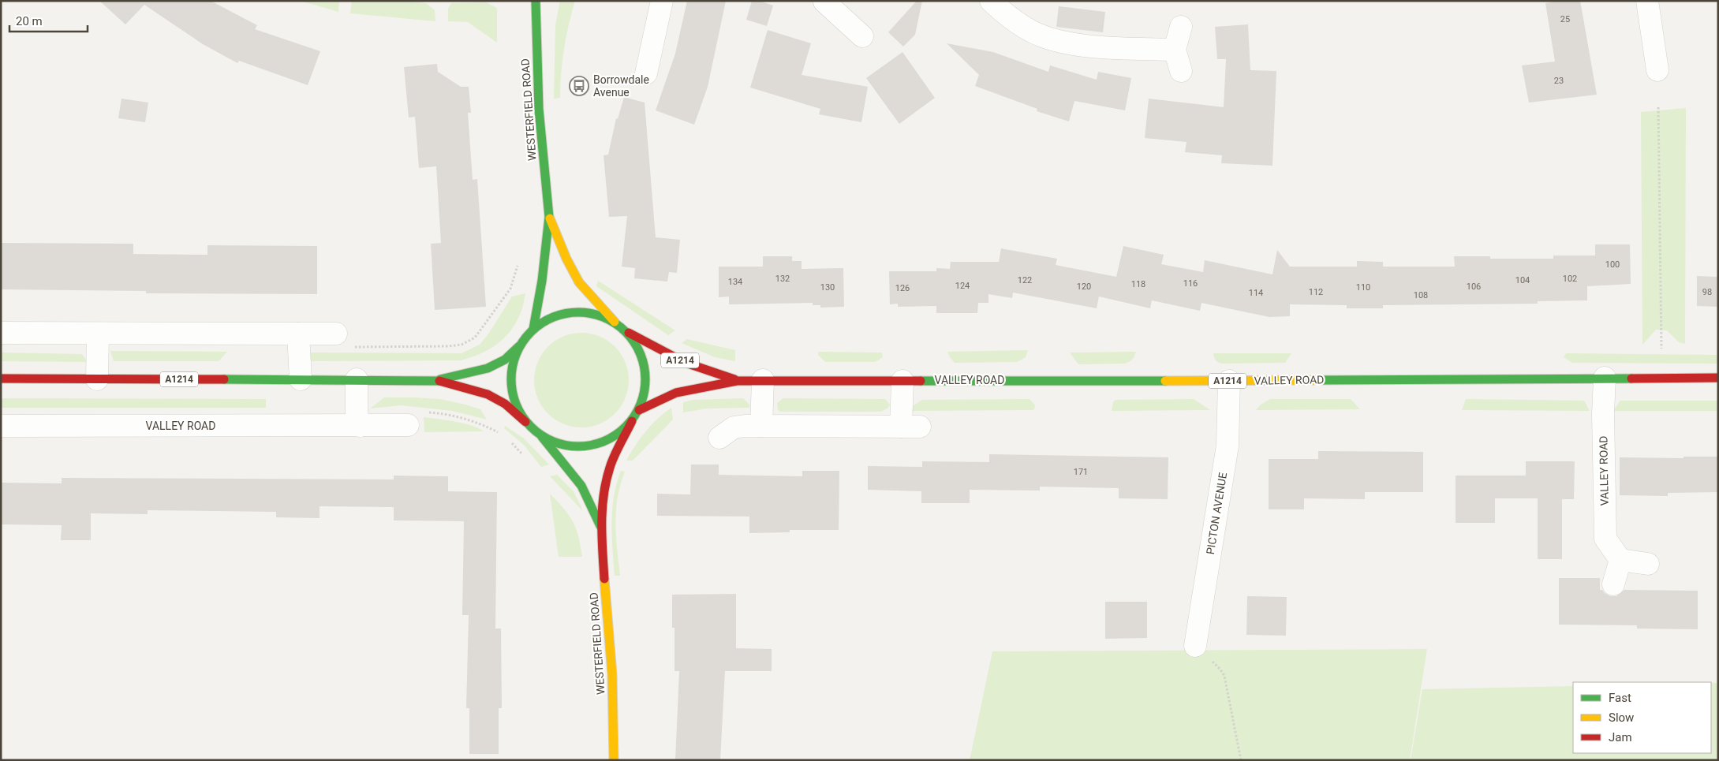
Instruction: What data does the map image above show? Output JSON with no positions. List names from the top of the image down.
{
  "streets": {
    "main road": ["WESTERFIELD ROAD", "A1214", "VALLEY ROAD"],
    "street": ["PICTON AVENUE"]
  },
  "crossings": [
    ["WESTERFIELD ROAD", "A1214"],
    ["WESTERFIELD ROAD", "VALLEY ROAD"],
    ["A1214", "VALLEY ROAD"],
    ["VALLEY ROAD", "PICTON AVENUE"]
  ],
  "places": {
    "bus stop": ["Borrowdale Avenue"]
  },
  "house_numbers": [
    "25",
    "23",
    "100",
    "132",
    "102",
    "122",
    "104",
    "134",
    "116",
    "118",
    "124",
    "120",
    "106",
    "130",
    "110",
    "126",
    "112",
    "98",
    "114",
    "108",
    "171"
  ],
  "legend": ["Fast", "Slow", "Jam"],
  "scale_bar": "20 m"
}
